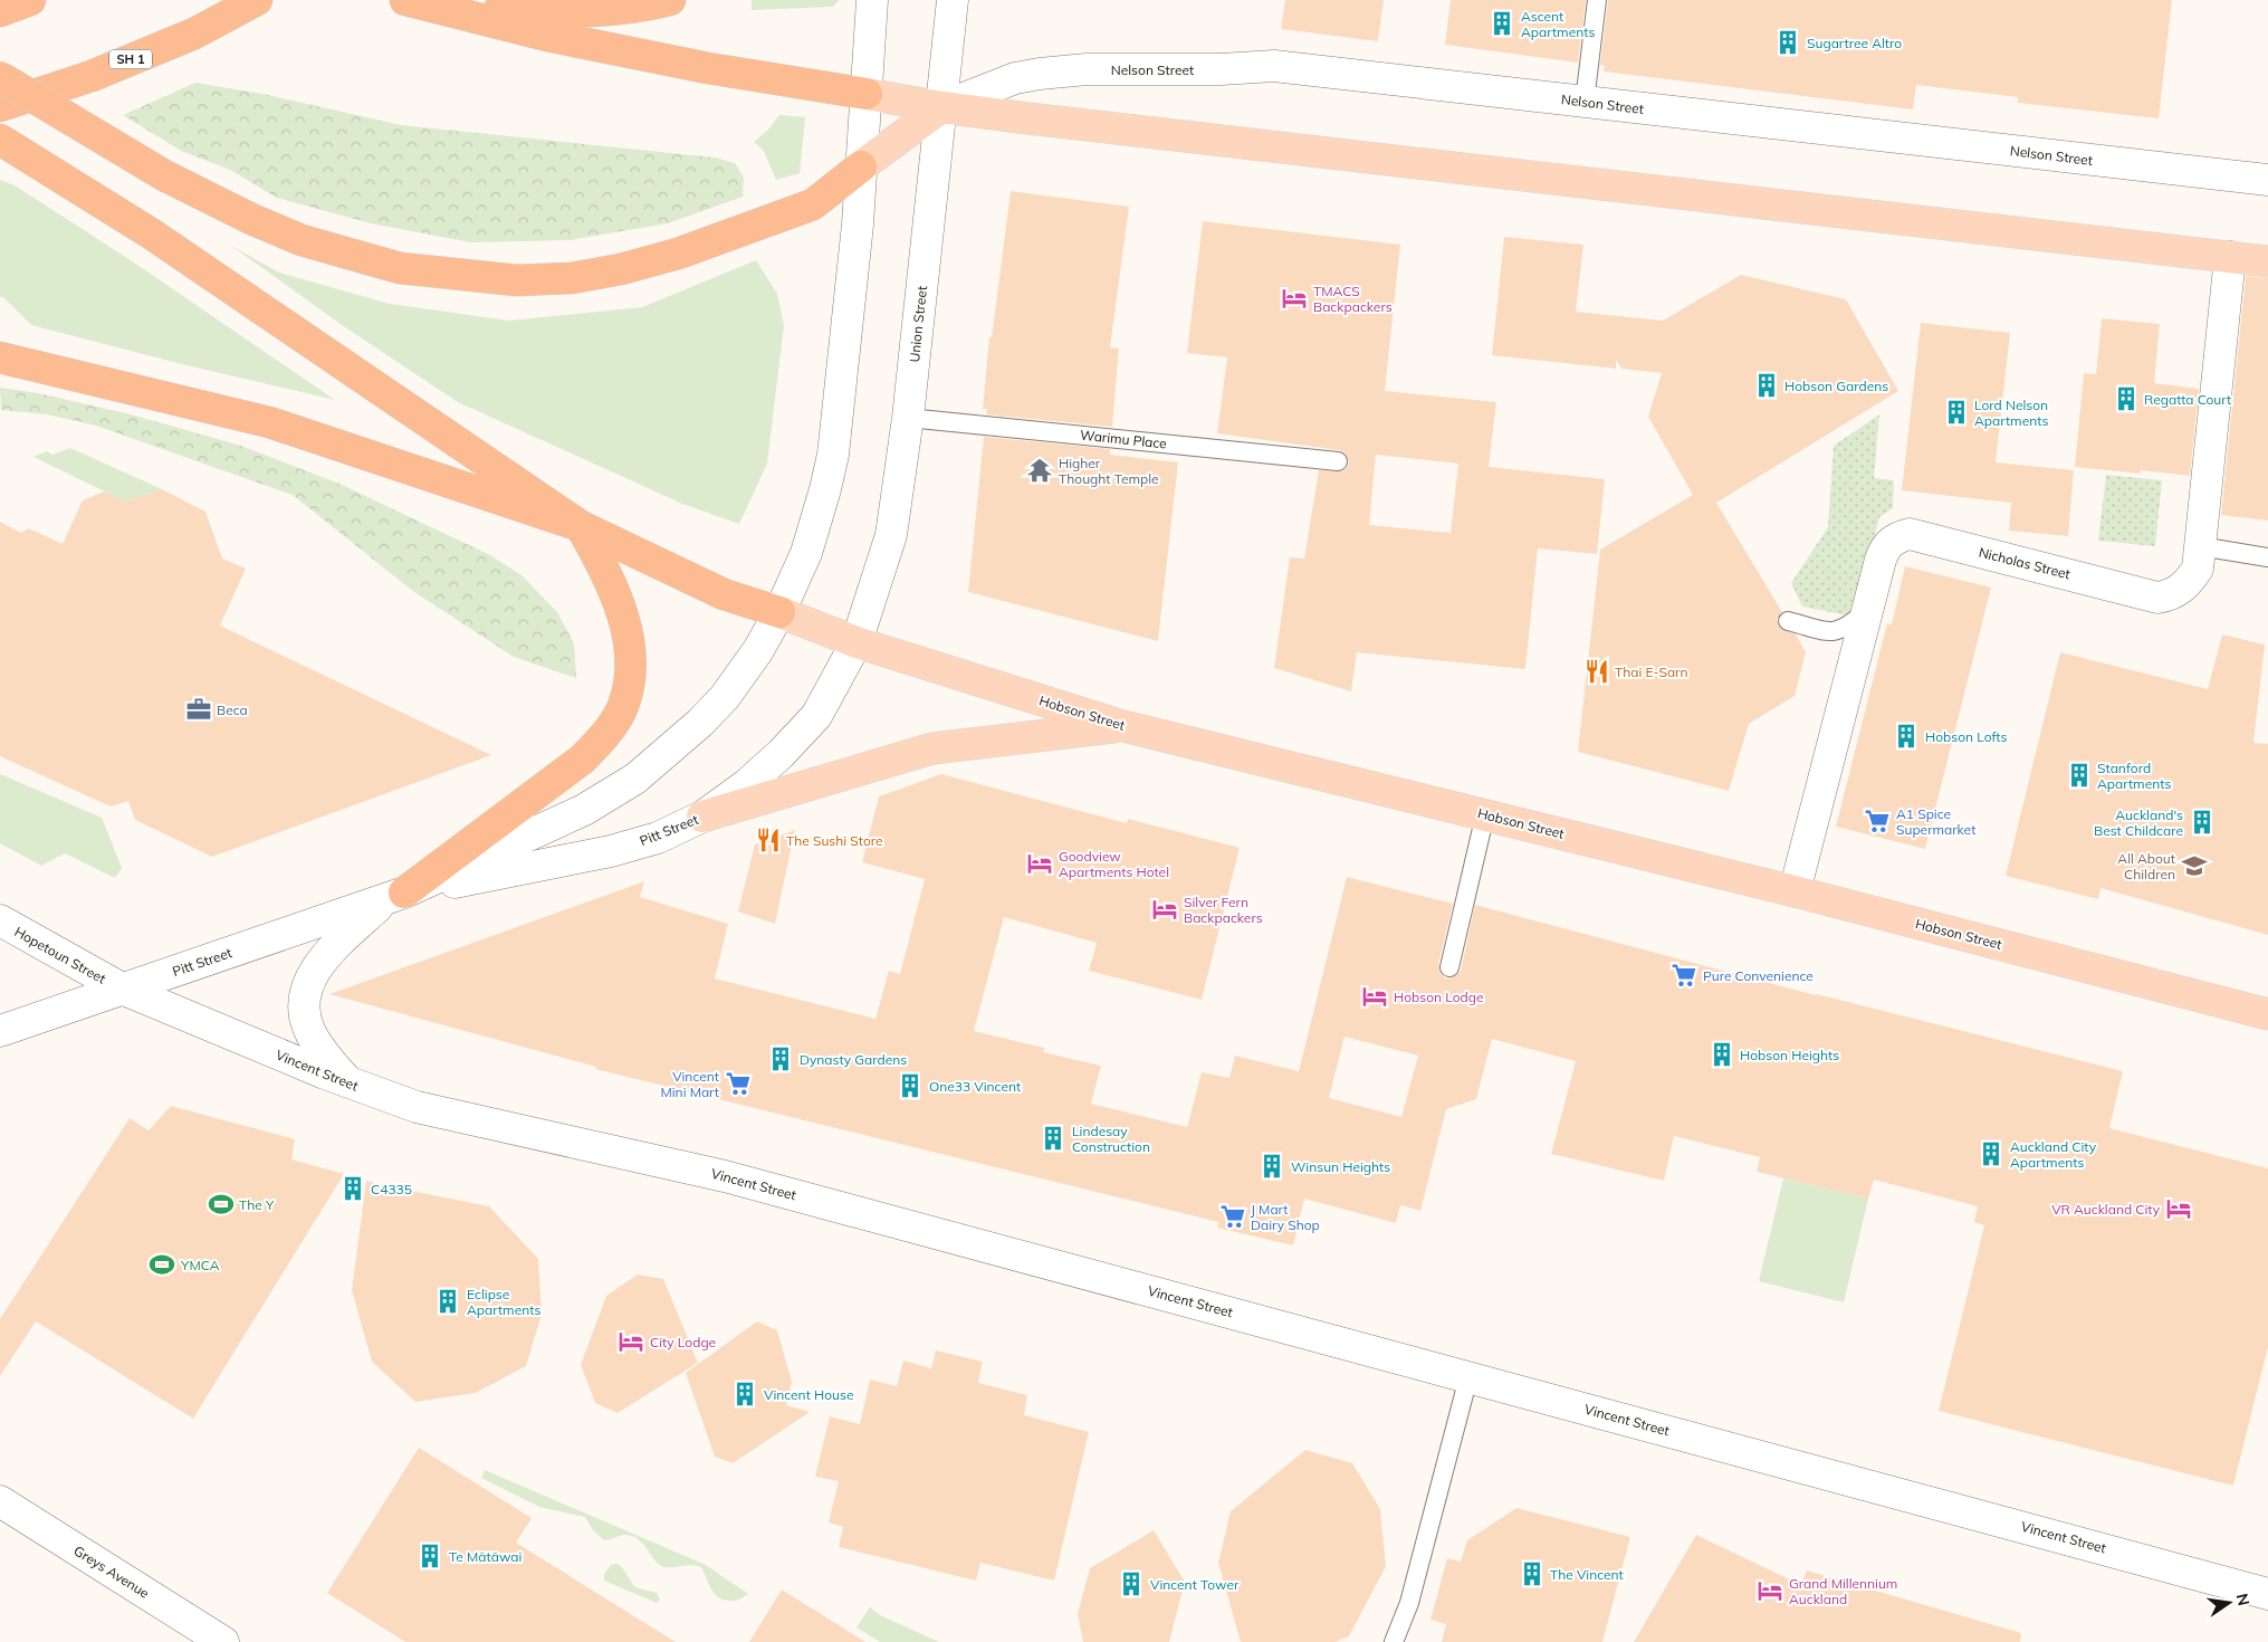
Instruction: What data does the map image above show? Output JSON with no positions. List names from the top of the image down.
{
  "streets": {
    "highway": ["SH 1"],
    "main road": ["Hobson Street"],
    "street": [
      "Nelson Street",
      "Union Street",
      "Nicholas Street",
      "Pitt Street",
      "Hopetoun Street",
      "Vincent Street",
      "Greys Avenue"
    ],
    "lane": ["Warimu Place"]
  },
  "crossings": [
    ["Nelson Street", "Union Street"],
    ["Union Street", "Warimu Place"],
    ["Union Street", "Hobson Street"],
    ["Union Street", "Pitt Street"],
    ["Nicholas Street", "Hobson Street"],
    ["Hobson Street", "Pitt Street"],
    ["Pitt Street", "Hopetoun Street"],
    ["Pitt Street", "Vincent Street"],
    ["Hopetoun Street", "Vincent Street"]
  ],
  "places": {
    "building": [
      "Ascent Apartments",
      "Sugartree Altro",
      "Hobson Gardens",
      "Regatta Court",
      "Lord Nelson Apartments",
      "Hobson Lofts",
      "Stanford Apartments",
      "Auckland's Best Childcare",
      "Hobson Heights",
      "Dynasty Gardens",
      "One33 Vincent",
      "Lindesay Construction",
      "Auckland City Apartments",
      "Winsun Heights",
      "C4335",
      "Eclipse Apartments",
      "Vincent House",
      "Te Mātāwai",
      "The Vincent",
      "Vincent Tower"
    ],
    "hotel": [
      "TMACS Backpackers",
      "Goodview Apartments Hotel",
      "Silver Fern Backpackers",
      "Hobson Lodge",
      "VR Auckland City",
      "City Lodge",
      "Grand Millennium Auckland"
    ],
    "temple": ["Higher Thought Temple"],
    "restaurant": ["Thai E-Sarn", "The Sushi Store"],
    "office": ["Beca"],
    "supermarket": [
      "A1 Spice Supermarket",
      "Pure Convenience",
      "Vincent Mini Mart",
      "J Mart Dairy Shop"
    ],
    "school or university": ["All About Children"],
    "sports": ["The Y", "YMCA"]
  },
  "north": "right"
}
